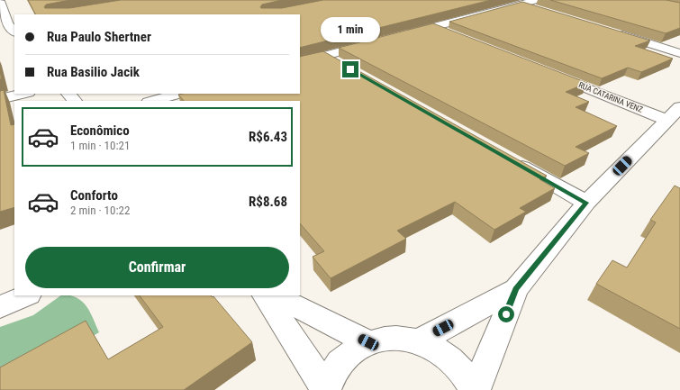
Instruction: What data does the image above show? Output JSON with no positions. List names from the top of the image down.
{
  "streets": {
    "street": ["RUA CATARINA VENZ"]
  },
  "page": {
    "banner": ["Rua Paulo Shertner", "Rua Basilio Jacik"],
    "bubble": "1 min",
    "list": [
      {
        "name": "Econômico",
        "note": "1 min · 10:21",
        "value": "R$6.43"
      },
      {
        "name": "Conforto",
        "note": "2 min · 10:22",
        "value": "R$8.68"
      }
    ],
    "buttons": "Confirmar"
  }
}
